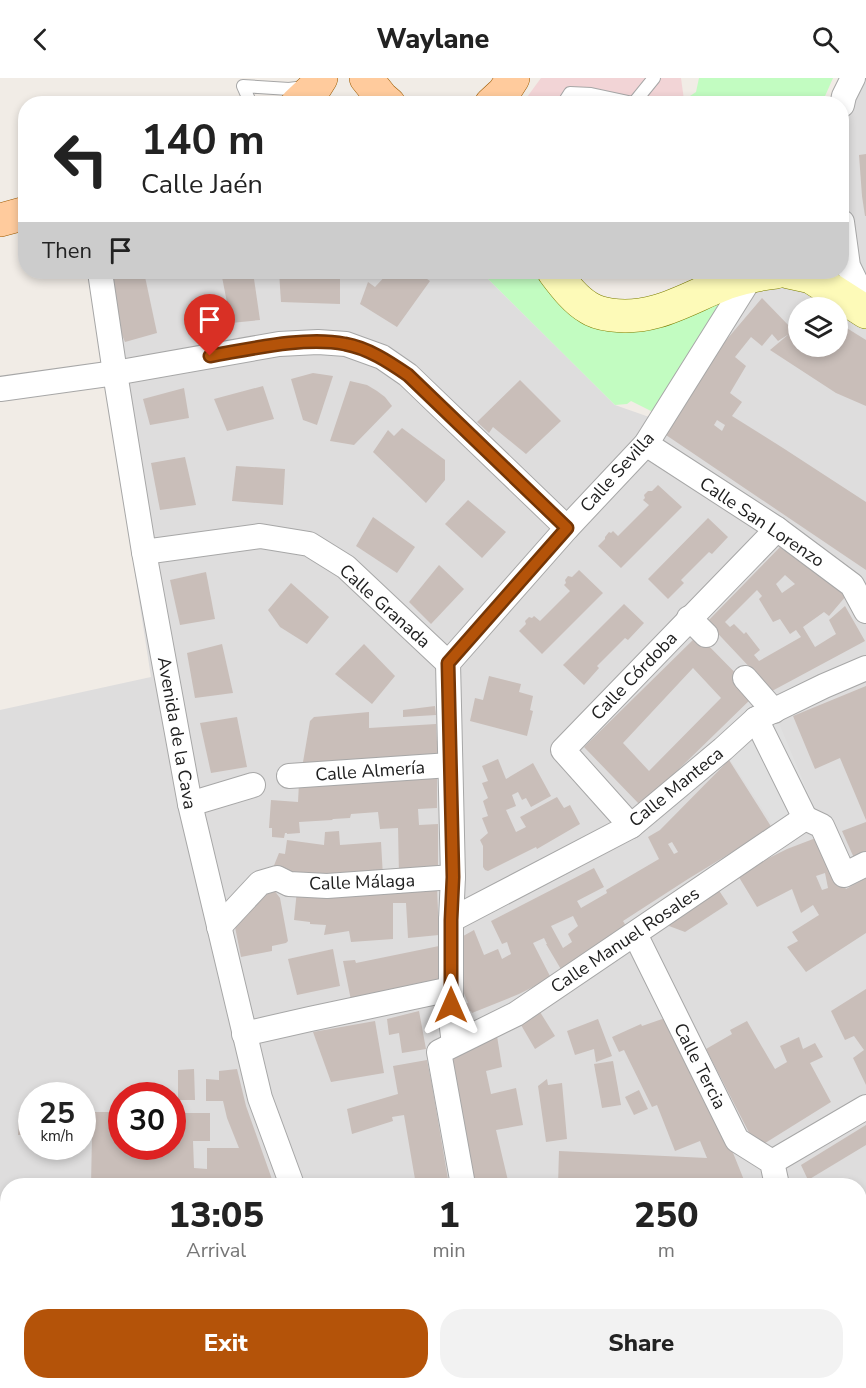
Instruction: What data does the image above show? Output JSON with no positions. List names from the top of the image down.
{
  "streets": {
    "street": [
      "Calle Sevilla",
      "Calle San Lorenzo",
      "Calle Granada",
      "Calle Córdoba",
      "Avenida de la Cava",
      "Calle Almería",
      "Calle Manteca",
      "Calle Málaga",
      "Calle Manuel Rosales",
      "Calle Tercia"
    ]
  },
  "crossings": [
    ["Calle Sevilla", "Calle San Lorenzo"],
    ["Calle Sevilla", "Calle Granada"],
    ["Calle San Lorenzo", "Calle Córdoba"],
    ["Calle Granada", "Avenida de la Cava"],
    ["Calle Córdoba", "Calle Manteca"],
    ["Avenida de la Cava", "Calle Málaga"],
    ["Calle Manuel Rosales", "Calle Tercia"]
  ],
  "page": {
    "header": "Waylane",
    "turn": ["140 m", "Calle Jaén"],
    "then": "Then",
    "speed": "25 km/h",
    "limit": "30",
    "eta": [
      "13:05",
      "Arrival",
      "1",
      "min",
      "250",
      "m"
    ],
    "buttons": ["Exit", "Share"]
  }
}
